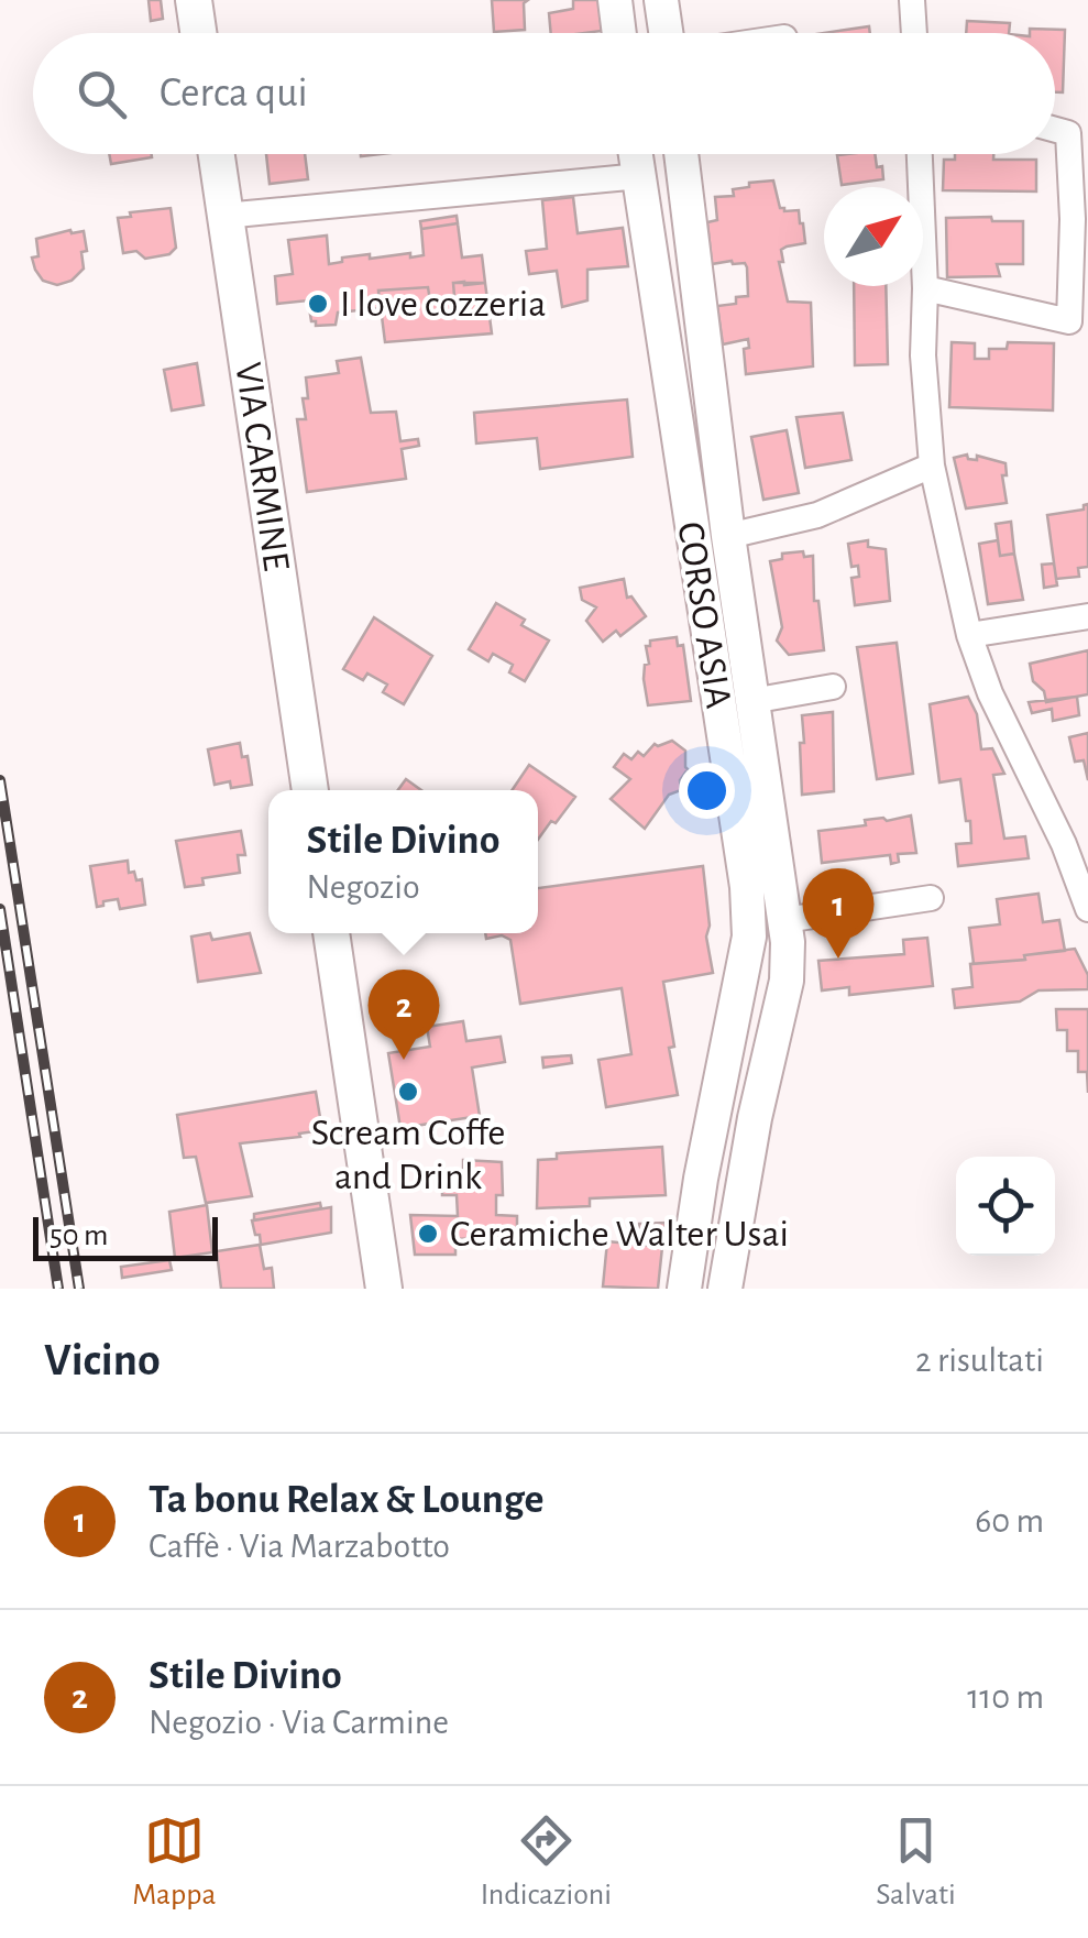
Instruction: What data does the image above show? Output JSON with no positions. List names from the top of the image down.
{
  "streets": {
    "main road": ["VIA CARMINE"],
    "street": ["CORSO ASIA"]
  },
  "places": ["I love cozzeria", "Scream Coffe and Drink", "Ceramiche Walter Usai"],
  "scale_bar": "50 m",
  "north": "top right",
  "page": {
    "search": "Cerca qui",
    "popup": ["Stile Divino", "Negozio"],
    "pins": ["1", "2"],
    "scale": "50 m",
    "heading": ["Vicino", "2 risultati"],
    "list": [
      {
        "mark": "1",
        "name": "Ta bonu Relax & Lounge",
        "note": "Caffè · Via Marzabotto",
        "value": "60 m"
      },
      {
        "mark": "2",
        "name": "Stile Divino",
        "note": "Negozio · Via Carmine",
        "value": "110 m"
      }
    ],
    "nav": ["Mappa", "Indicazioni", "Salvati"]
  }
}
